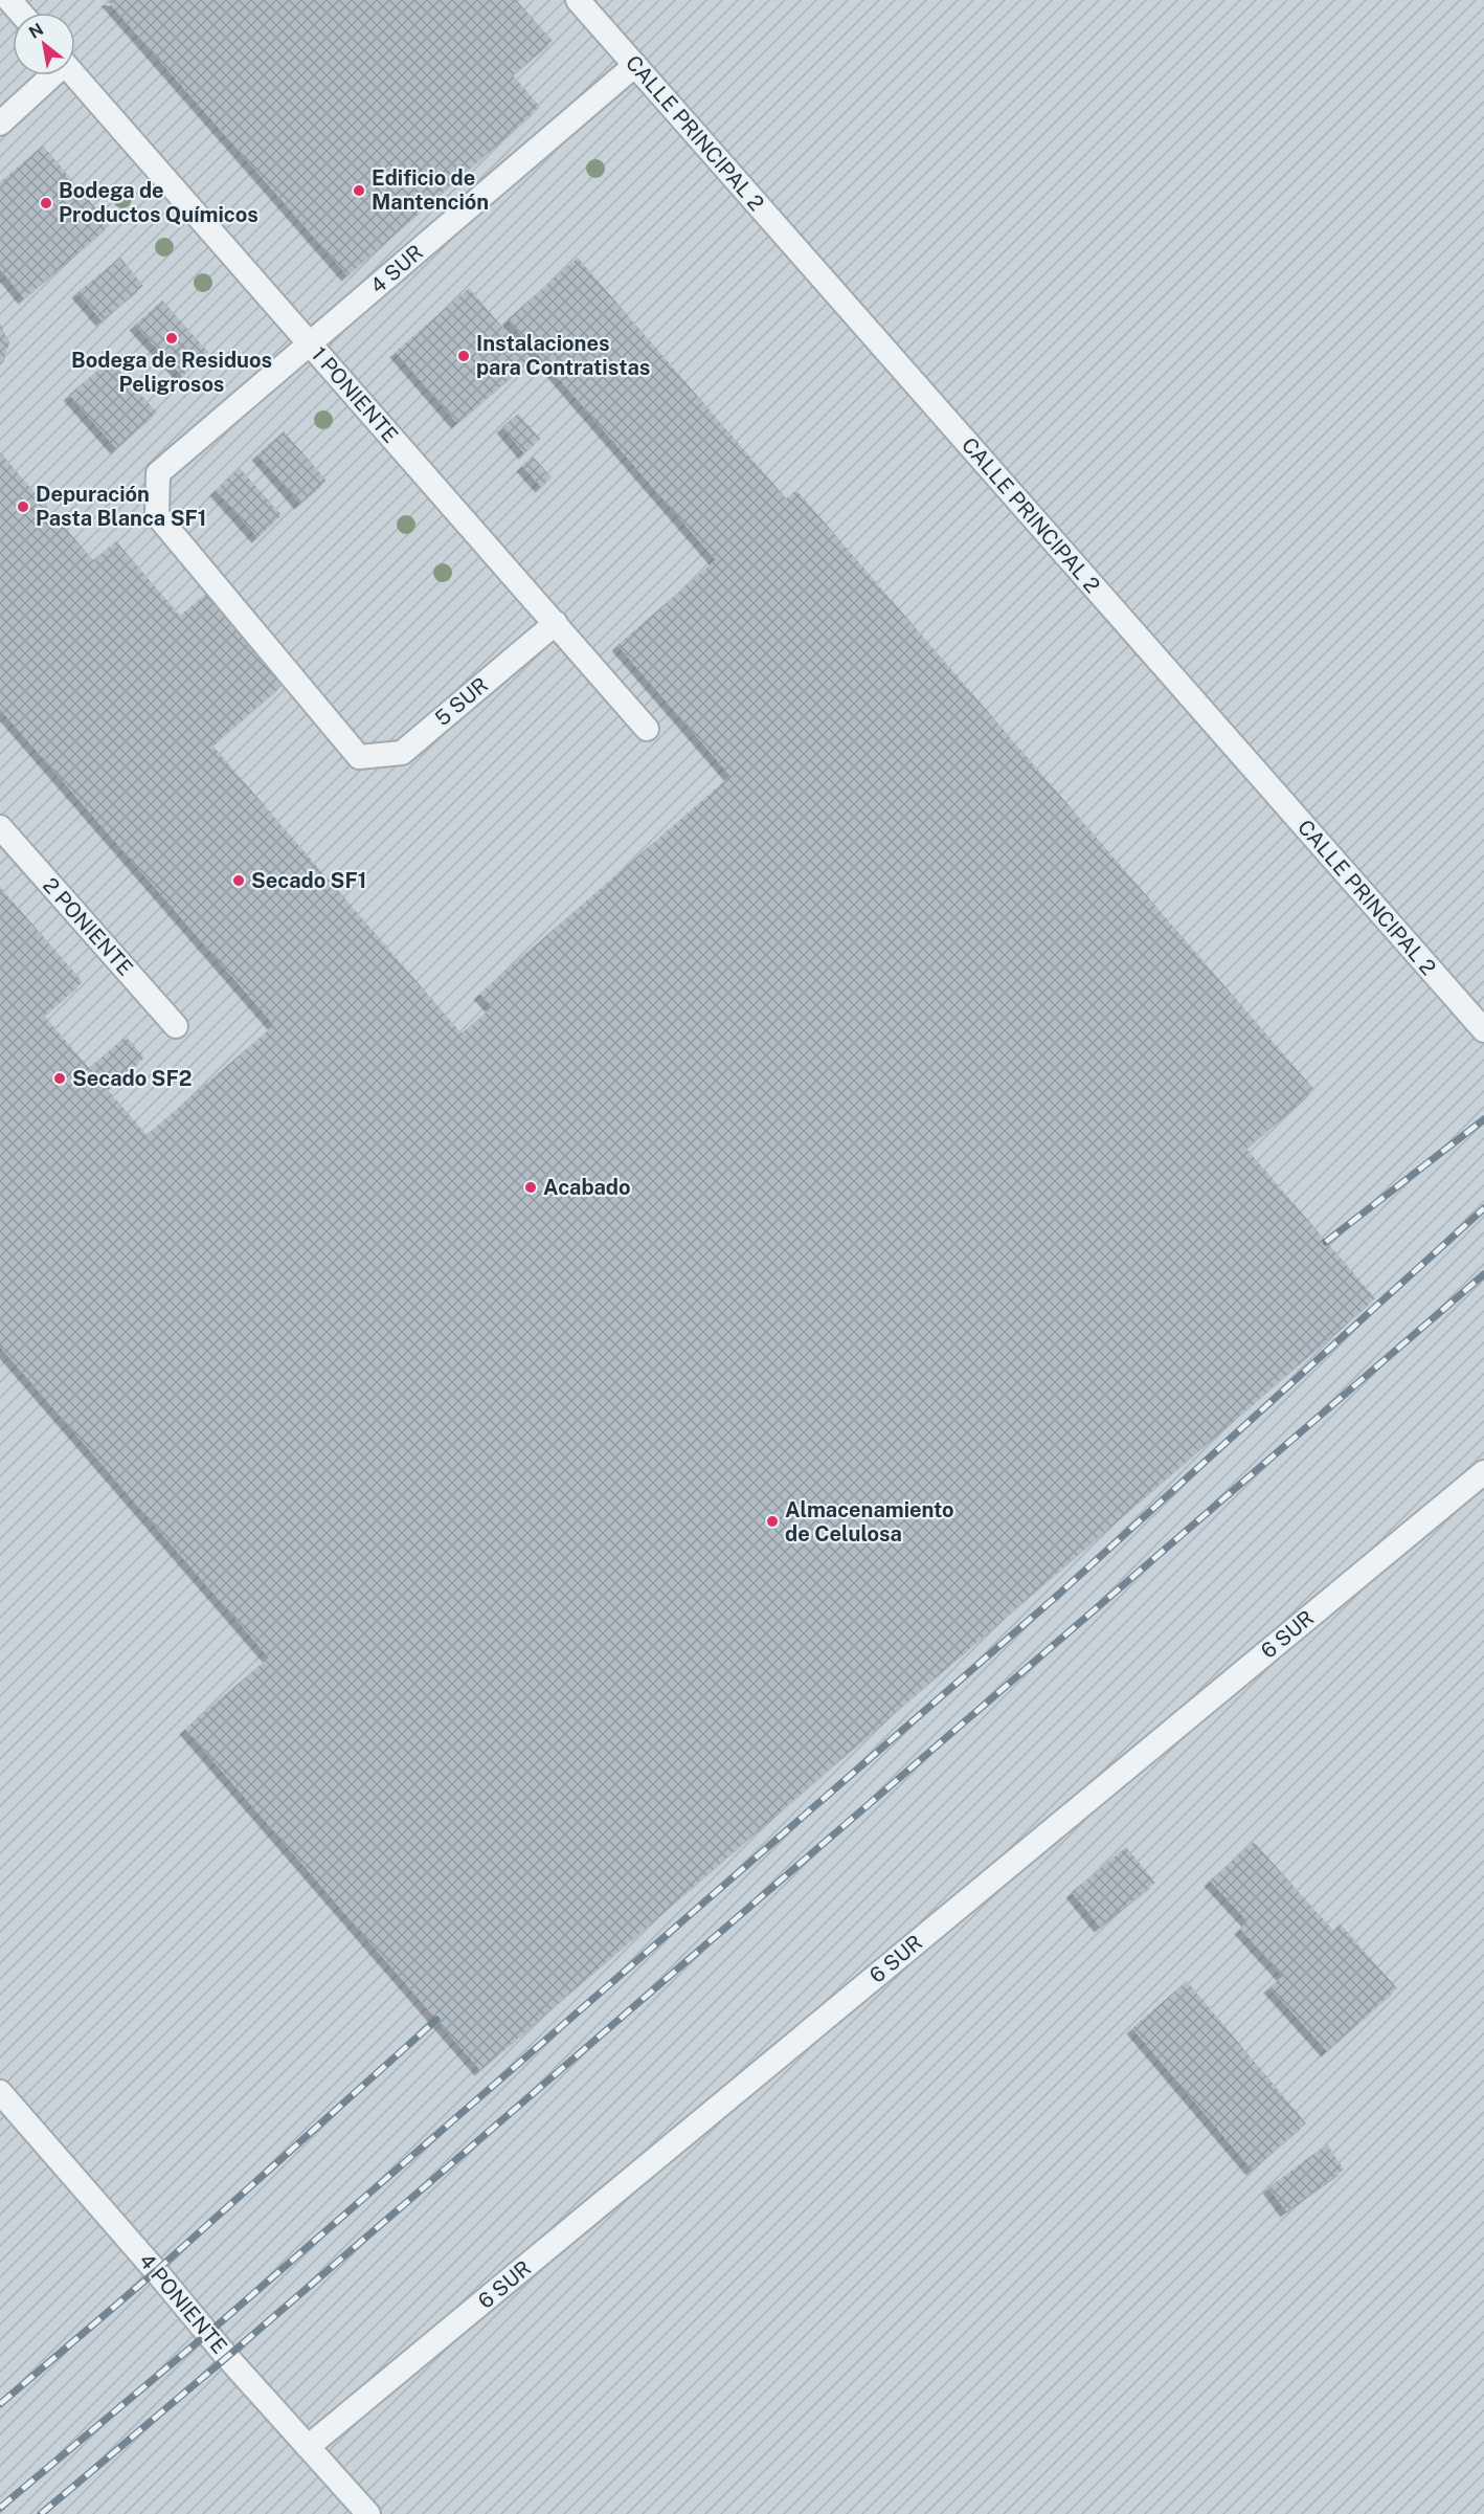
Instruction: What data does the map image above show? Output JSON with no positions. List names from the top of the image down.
{
  "streets": {
    "lane": [
      "CALLE PRINCIPAL 2",
      "4 SUR",
      "1 PONIENTE",
      "5 SUR",
      "2 PONIENTE",
      "6 SUR",
      "4 PONIENTE"
    ]
  },
  "crossings": [
    ["CALLE PRINCIPAL 2", "4 SUR"],
    ["4 SUR", "1 PONIENTE"],
    ["4 SUR", "5 SUR"],
    ["1 PONIENTE", "5 SUR"],
    ["6 SUR", "4 PONIENTE"]
  ],
  "places": [
    "Edificio de Mantención",
    "Bodega de Productos Químicos",
    "Bodega de Residuos Peligrosos",
    "Instalaciones para Contratistas",
    "Depuración Pasta Blanca SF1",
    "Secado SF1",
    "Secado SF2",
    "Acabado",
    "Almacenamiento de Celulosa"
  ],
  "north": "top left"
}
